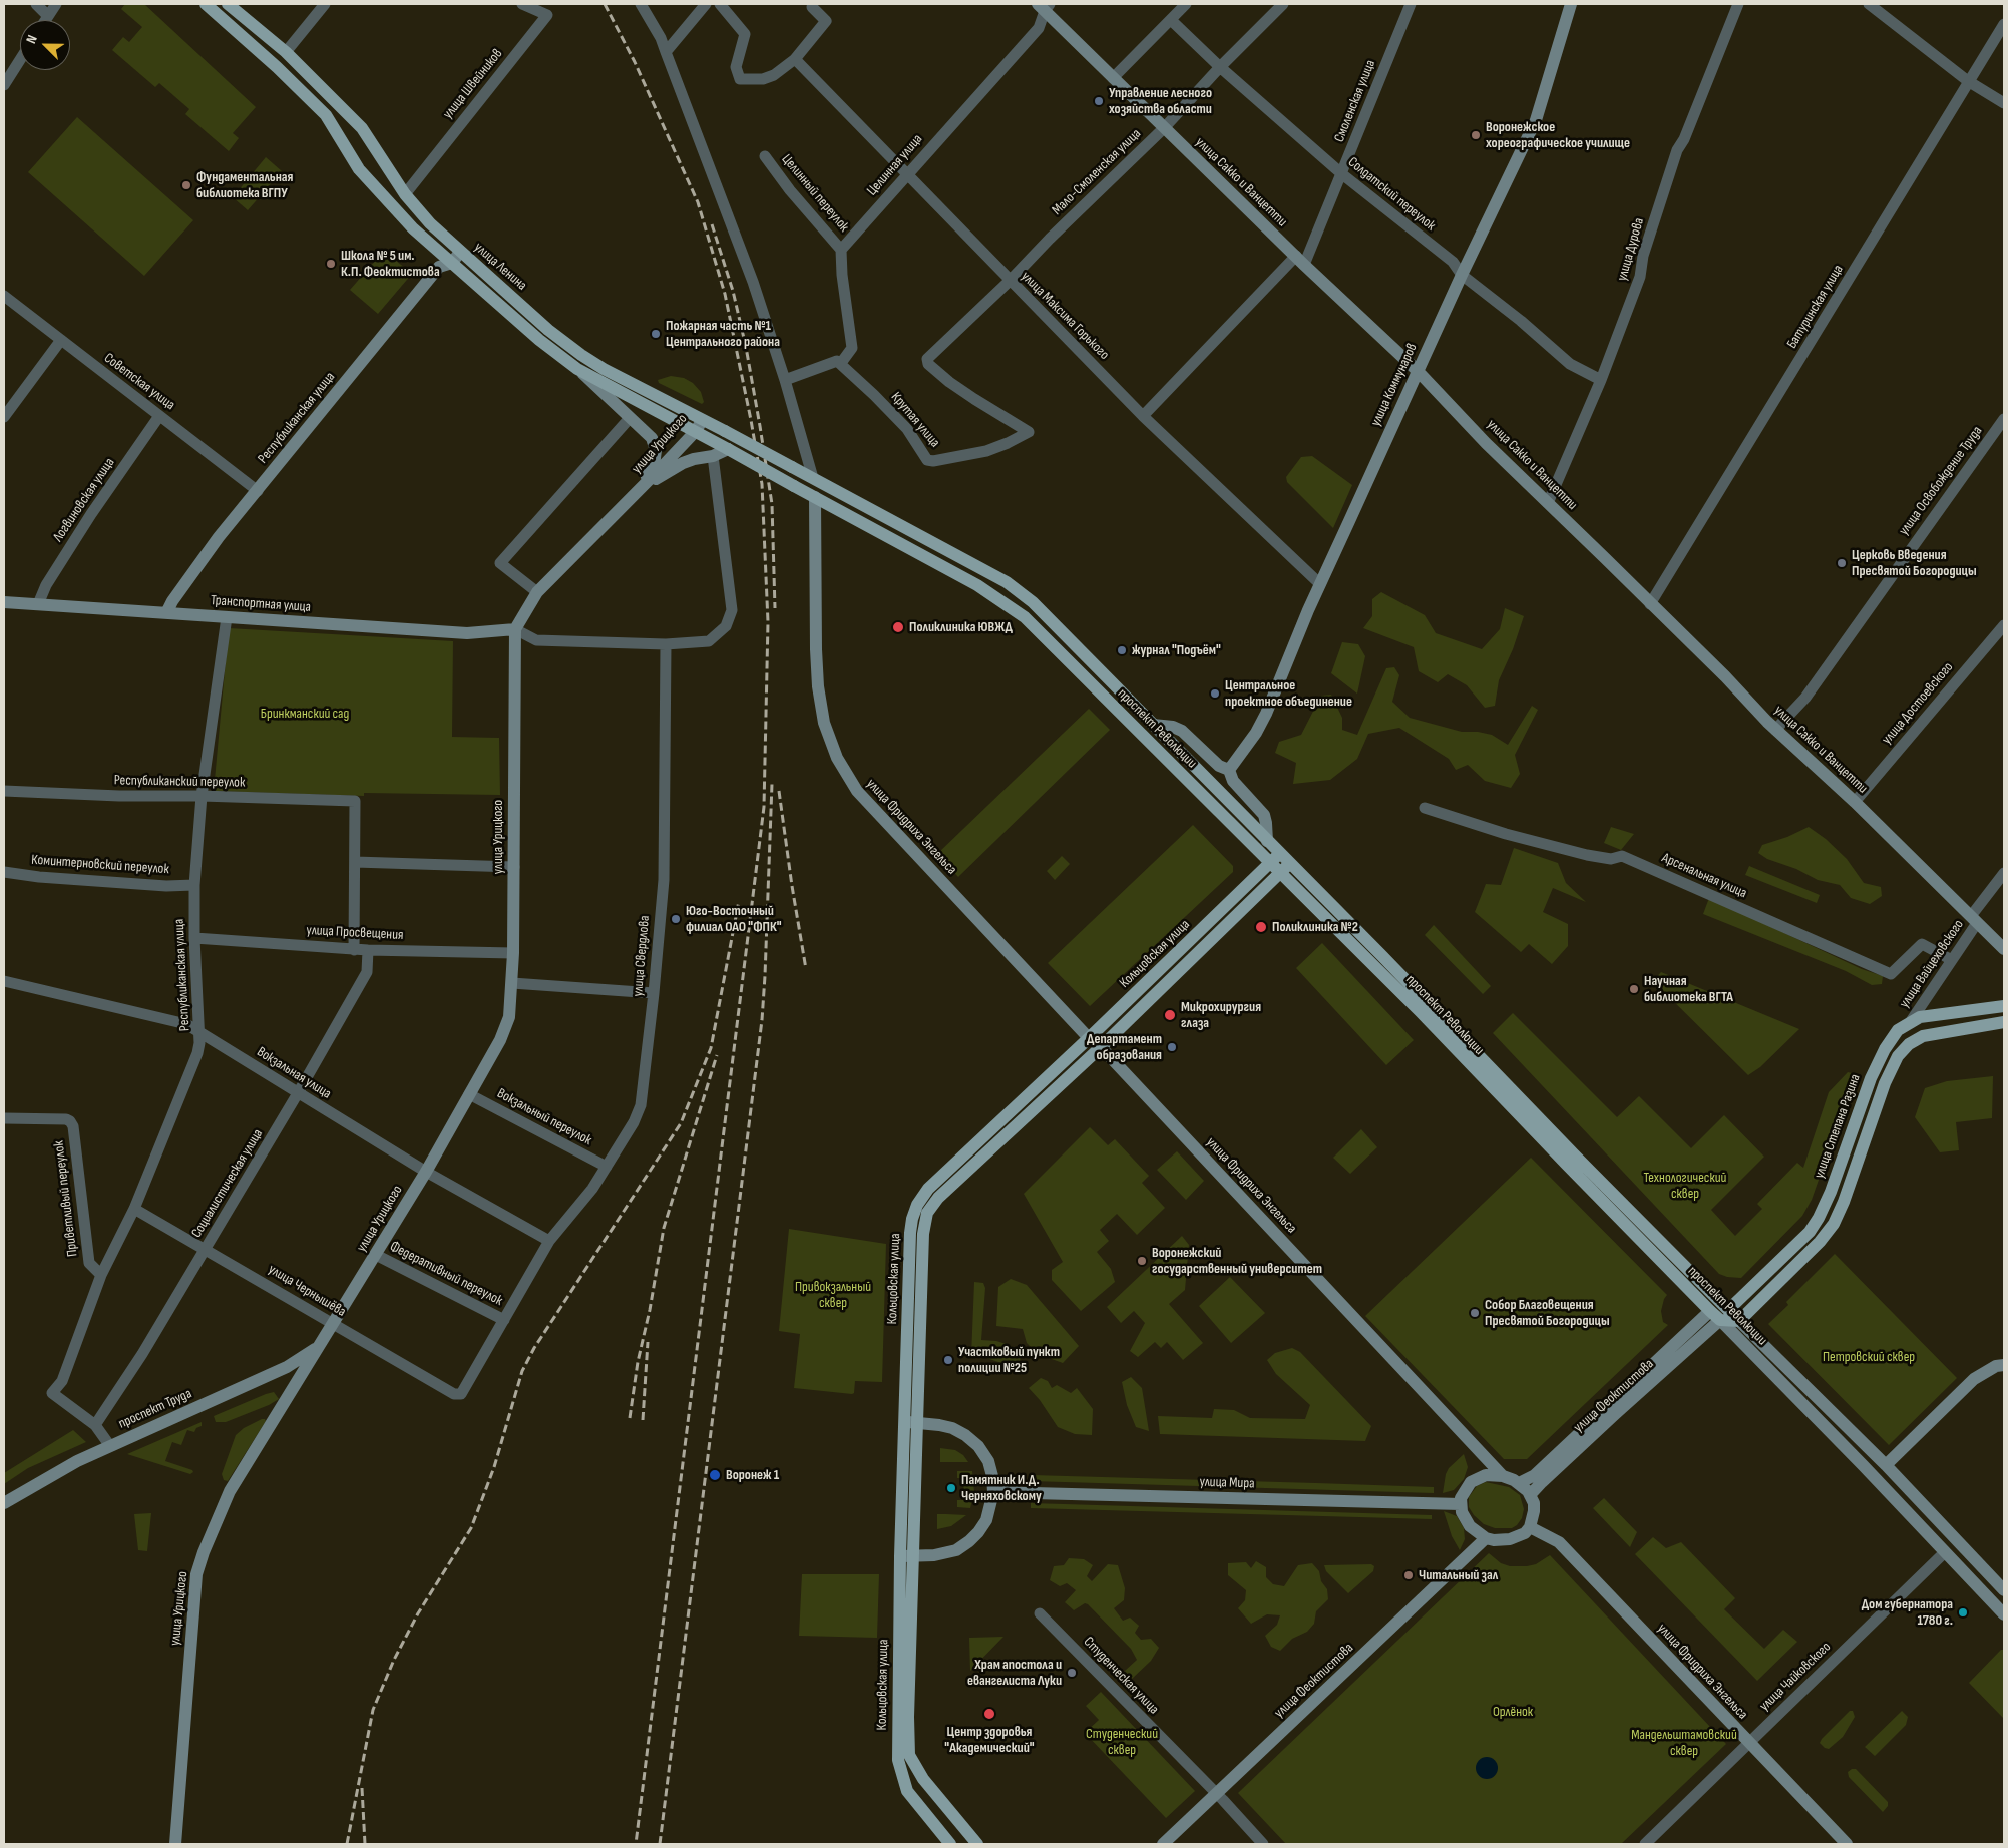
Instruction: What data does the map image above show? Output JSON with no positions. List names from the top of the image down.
{
  "streets": {
    "main road": [
      "улица Ленина",
      "проспект Революции",
      "Кольцовская улица",
      "улица Степана Разина"
    ],
    "street": [
      "улица Швейников",
      "Смоленская улица",
      "Целинная улица",
      "Мало-Смоленская улица",
      "улица Сакко и Ванцетти",
      "Целинный переулок",
      "Солдатский переулок",
      "улица Дурова",
      "Батуринская улица",
      "улица Максима Горького",
      "Советская улица",
      "улица Коммунаров",
      "Республиканская улица",
      "Крутая улица",
      "улица Урицкого",
      "улица Освобождение Труда",
      "Логвиновская улица",
      "Транспортная улица",
      "улица Достоевского",
      "Республиканский переулок",
      "улица Фридриха Энгельса",
      "Коминтерновский переулок",
      "Арсенальная улица",
      "улица Просвещения",
      "улица Свердлова",
      "улица Вайцеховского",
      "Вокзальная улица",
      "Вокзальный переулок",
      "Социалистическая улица",
      "Приветливый переулок",
      "Федеративный переулок",
      "улица Чернышёва",
      "улица Феоктистова",
      "проспект Труда",
      "улица Мира",
      "Студенческая улица",
      "улица Чайковского"
    ]
  },
  "crossings": [
    ["улица Швейников", "улица Ленина"],
    ["Смоленская улица", "улица Сакко и Ванцетти"],
    ["Смоленская улица", "Солдатский переулок"],
    ["Смоленская улица", "улица Максима Горького"],
    ["Целинная улица", "улица Сакко и Ванцетти"],
    ["Целинная улица", "Целинный переулок"],
    ["Целинная улица", "улица Максима Горького"],
    ["Мало-Смоленская улица", "улица Сакко и Ванцетти"],
    ["Мало-Смоленская улица", "Солдатский переулок"],
    ["Мало-Смоленская улица", "улица Максима Горького"],
    ["Мало-Смоленская улица", "Крутая улица"],
    ["улица Сакко и Ванцетти", "улица Дурова"],
    ["улица Сакко и Ванцетти", "Батуринская улица"],
    ["улица Сакко и Ванцетти", "улица Коммунаров"],
    ["улица Сакко и Ванцетти", "улица Освобождение Труда"],
    ["улица Сакко и Ванцетти", "улица Достоевского"],
    ["улица Сакко и Ванцетти", "улица Вайцеховского"],
    ["Солдатский переулок", "улица Дурова"],
    ["Солдатский переулок", "улица Коммунаров"],
    ["улица Ленина", "Республиканская улица"],
    ["улица Ленина", "улица Урицкого"],
    ["улица Ленина", "проспект Революции"],
    ["улица Ленина", "улица Фридриха Энгельса"],
    ["улица Максима Горького", "улица Коммунаров"],
    ["Советская улица", "Республиканская улица"],
    ["Советская улица", "Логвиновская улица"],
    ["Республиканская улица", "Транспортная улица"],
    ["Республиканская улица", "Республиканский переулок"],
    ["Республиканская улица", "Коминтерновский переулок"],
    ["Республиканская улица", "улица Просвещения"],
    ["Республиканская улица", "Вокзальная улица"],
    ["Республиканская улица", "Социалистическая улица"],
    ["Республиканская улица", "Приветливый переулок"],
    ["Республиканская улица", "улица Чернышёва"],
    ["улица Урицкого", "Транспортная улица"],
    ["улица Урицкого", "улица Просвещения"],
    ["улица Урицкого", "Вокзальная улица"],
    ["улица Урицкого", "Вокзальный переулок"],
    ["улица Урицкого", "Федеративный переулок"],
    ["улица Урицкого", "улица Чернышёва"],
    ["улица Урицкого", "проспект Труда"],
    ["Логвиновская улица", "Транспортная улица"],
    ["проспект Революции", "улица Фридриха Энгельса"],
    ["проспект Революции", "Кольцовская улица"],
    ["проспект Революции", "улица Степана Разина"],
    ["проспект Революции", "улица Феоктистова"],
    ["проспект Революции", "улица Чайковского"],
    ["улица Фридриха Энгельса", "Кольцовская улица"],
    ["улица Фридриха Энгельса", "улица Феоктистова"],
    ["улица Фридриха Энгельса", "улица Мира"],
    ["улица Фридриха Энгельса", "улица Чайковского"],
    ["Арсенальная улица", "улица Вайцеховского"],
    ["улица Просвещения", "Социалистическая улица"],
    ["улица Свердлова", "Вокзальная улица"],
    ["улица Свердлова", "Вокзальный переулок"],
    ["улица Свердлова", "Федеративный переулок"],
    ["улица Свердлова", "улица Чернышёва"],
    ["улица Вайцеховского", "улица Степана Разина"],
    ["Вокзальная улица", "Социалистическая улица"],
    ["улица Степана Разина", "улица Феоктистова"],
    ["Социалистическая улица", "улица Чернышёва"],
    ["улица Феоктистова", "улица Мира"],
    ["улица Феоктистова", "Студенческая улица"]
  ],
  "parks": [
    "Бринкманский сад",
    "Технологический сквер",
    "Привокзальный сквер",
    "Петровский сквер",
    "Орлёнок",
    "Студенческий сквер",
    "Мандельштамовский сквер"
  ],
  "places": [
    "Управление лесного хозяйства области",
    "Воронежское хореографическое училище",
    "Фундаментальная библиотека ВГПУ",
    "Школа № 5 им. К.П. Феоктистова",
    "Пожарная часть №1 Центрального района",
    "Церковь Введения Пресвятой Богородицы",
    "Поликлиника ЮВЖД",
    "журнал \"Подъём\"",
    "Центральное проектное объединение",
    "Юго-Восточный филиал ОАО \"ФПК\"",
    "Поликлиника №2",
    "Научная библиотека ВГТА",
    "Микрохирургия глаза",
    "Департамент образования",
    "Воронежский государственный университет",
    "Собор Благовещения Пресвятой Богородицы",
    "Участковый пункт полиции №25",
    "Воронеж 1",
    "Памятник И.Д. Черняховскому",
    "Читальный зал",
    "Дом губернатора 1780 г.",
    "Храм апостола и евангелиста Луки",
    "Центр здоровья \"Академический\""
  ],
  "north": "top left"
}
